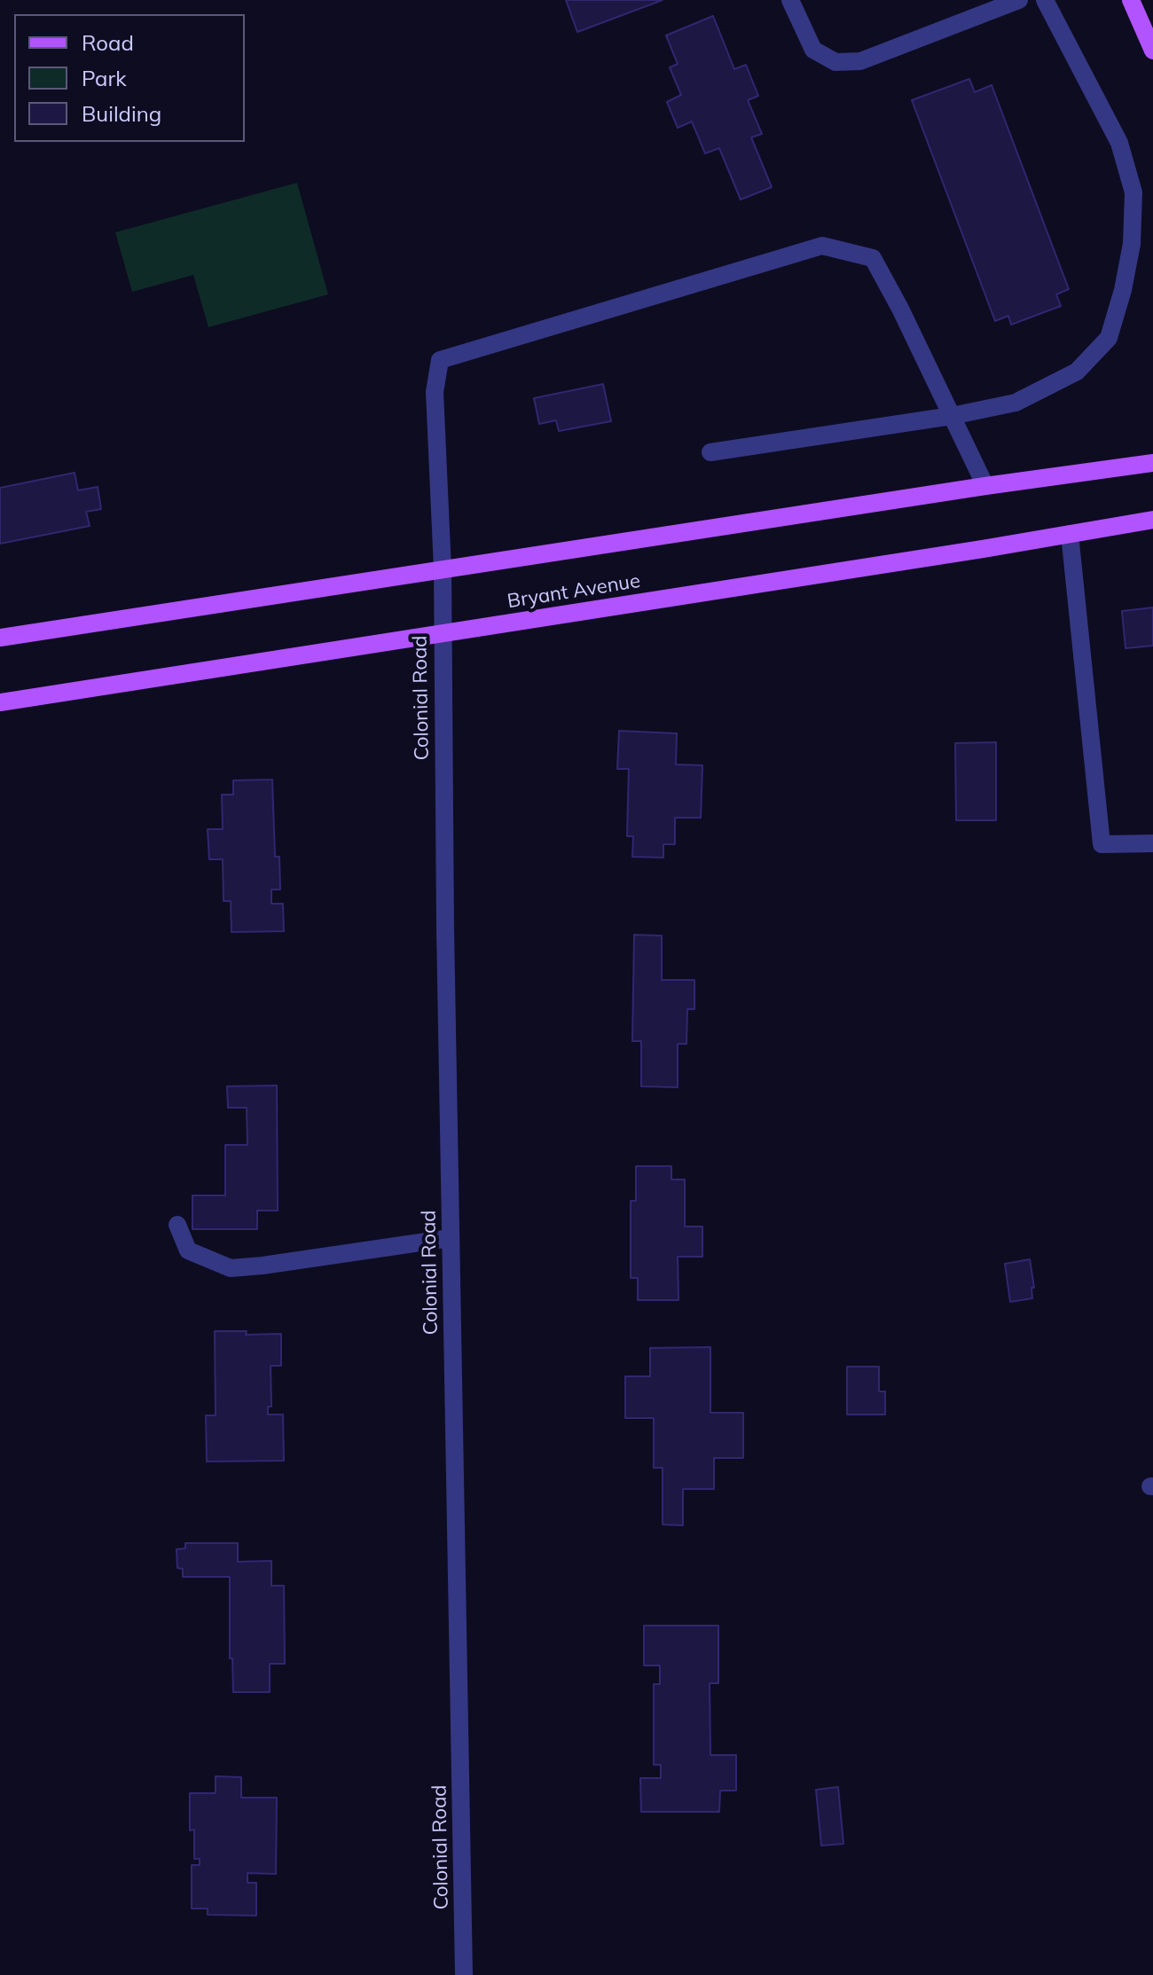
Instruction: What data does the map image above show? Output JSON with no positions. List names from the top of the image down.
{
  "streets": {
    "main road": ["Bryant Avenue"],
    "street": ["Colonial Road"]
  },
  "crossings": [
    ["Bryant Avenue", "Colonial Road"]
  ],
  "legend": ["Road", "Park", "Building"]
}
